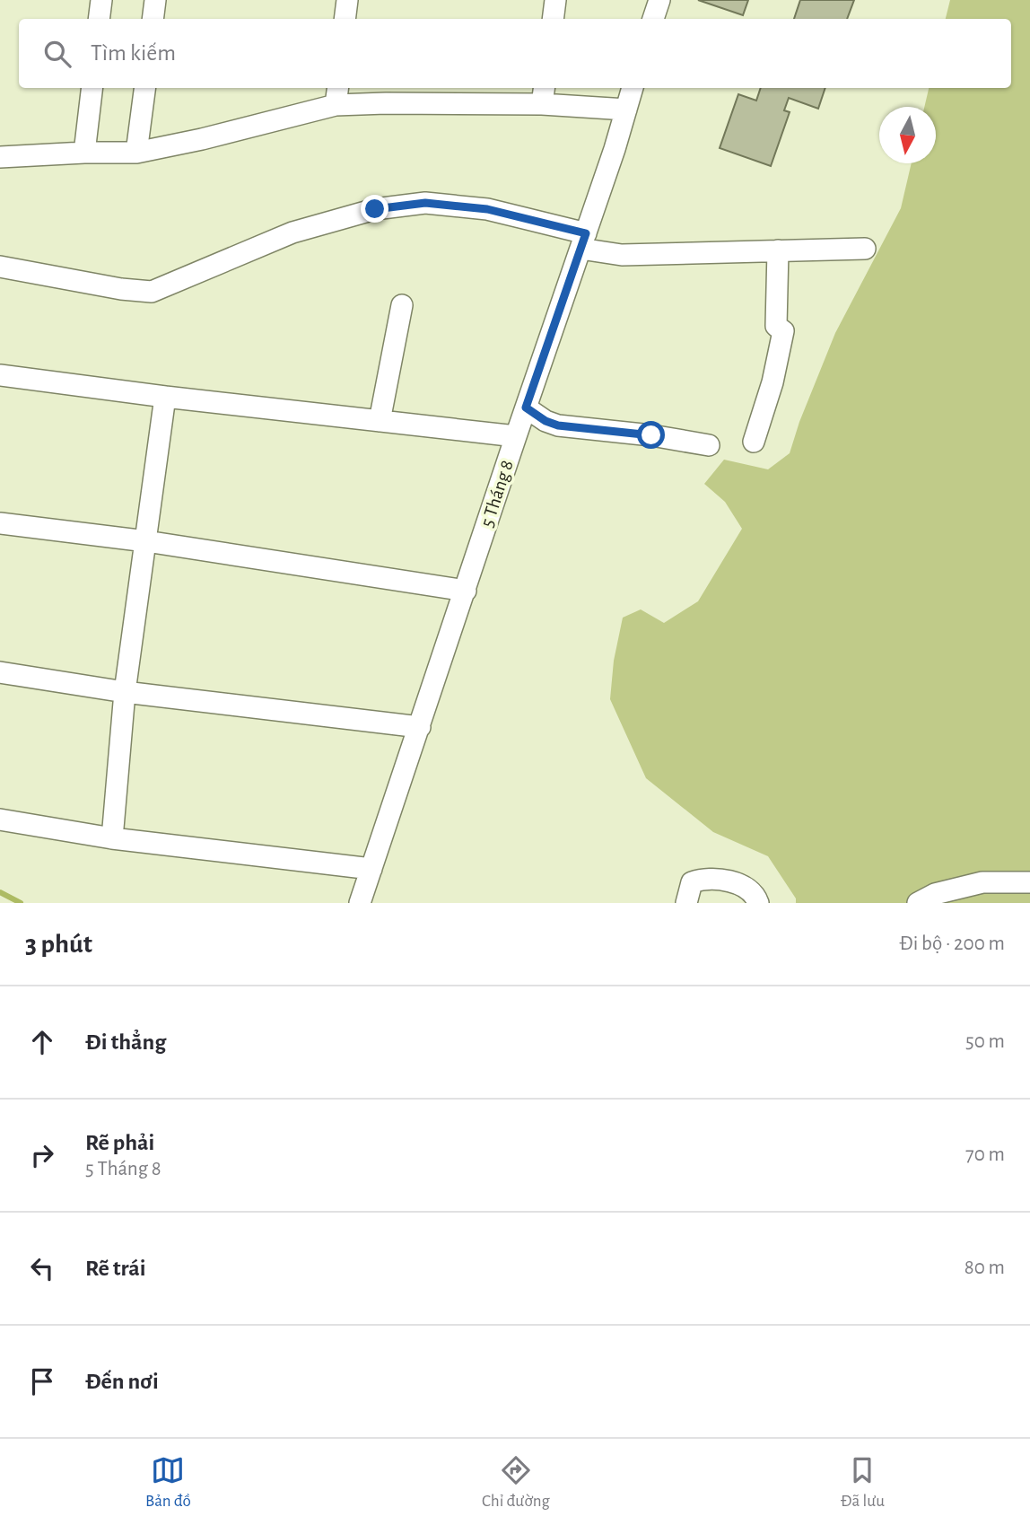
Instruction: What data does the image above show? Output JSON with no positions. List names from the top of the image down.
{
  "streets": {
    "street": ["5 Tháng 8"]
  },
  "north": "bottom",
  "page": {
    "search": "Tìm kiếm",
    "heading": ["3 phút", "Đi bộ · 200 m"],
    "list": [
      ["Đi thẳng", "50 m"],
      ["Rẽ phải", "5 Tháng 8", "70 m"],
      ["Rẽ trái", "80 m"],
      "Đến nơi"
    ],
    "nav": ["Bản đồ", "Chỉ đường", "Đã lưu"]
  }
}
